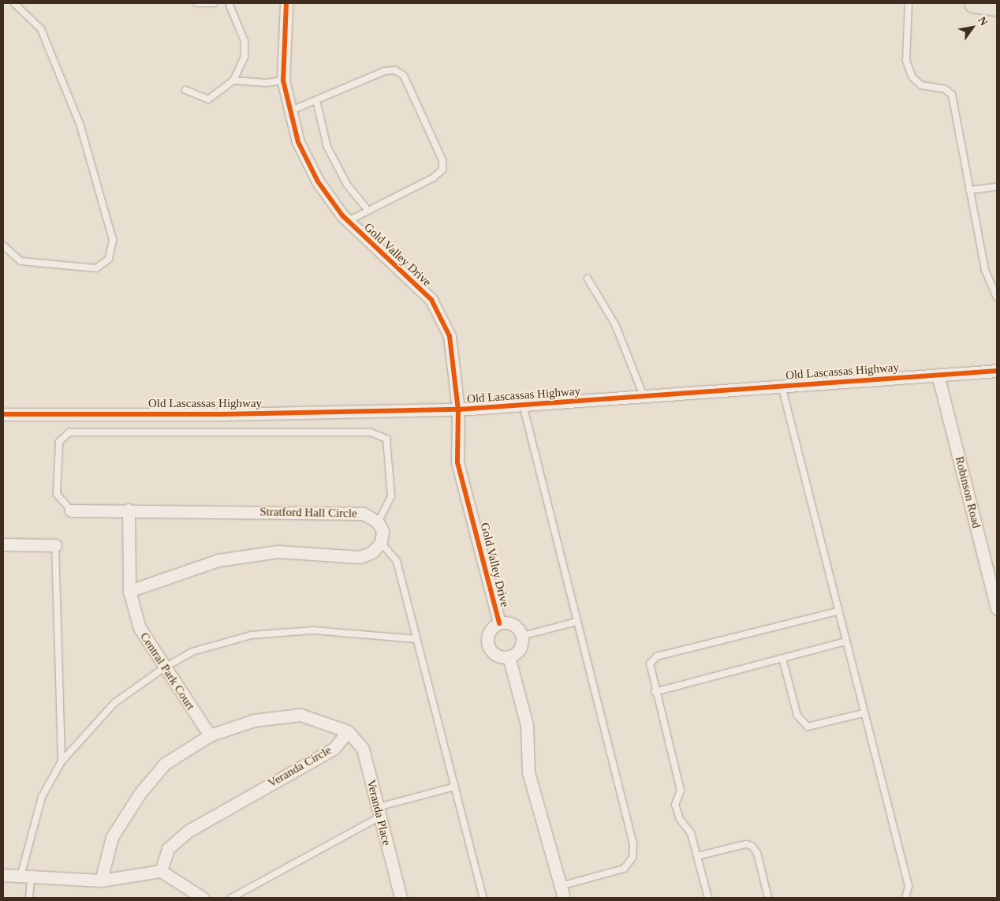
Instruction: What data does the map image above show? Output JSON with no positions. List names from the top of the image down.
{
  "streets": {
    "street": [
      "Gold Valley Drive",
      "Old Lascassas Highway",
      "Robinson Road",
      "Stratford Hall Circle",
      "Central Park Court",
      "Veranda Circle",
      "Veranda Place"
    ]
  },
  "crossings": [
    ["Gold Valley Drive", "Old Lascassas Highway"],
    ["Old Lascassas Highway", "Robinson Road"],
    ["Stratford Hall Circle", "Central Park Court"],
    ["Veranda Circle", "Veranda Place"]
  ],
  "north": "top right"
}
